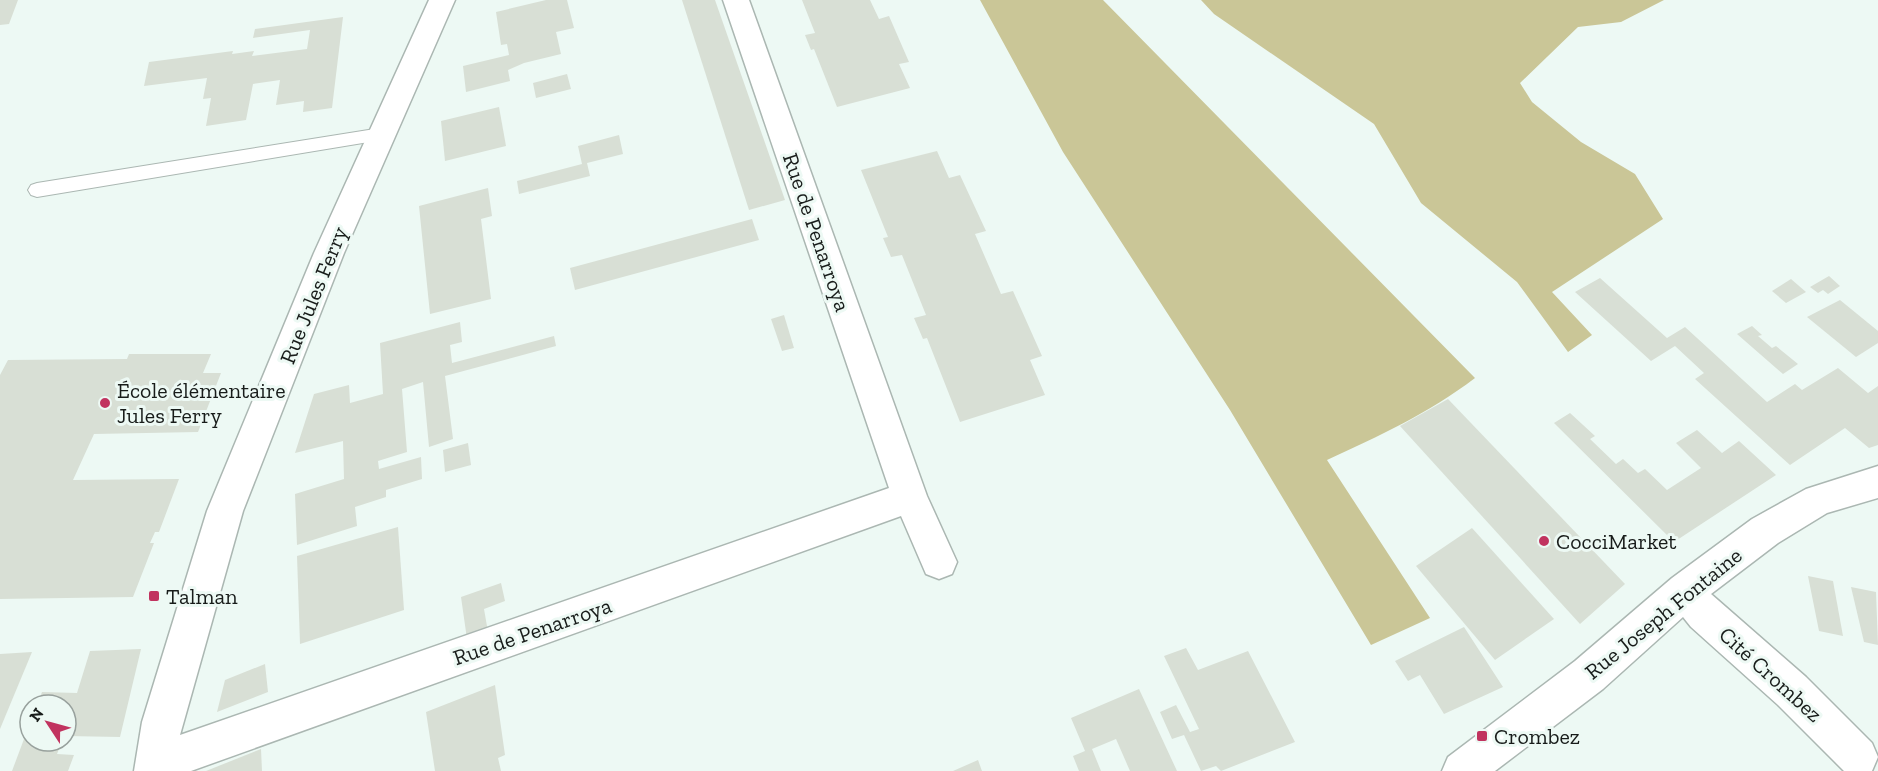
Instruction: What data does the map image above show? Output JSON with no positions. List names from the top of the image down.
{
  "streets": {
    "street": [
      "Rue de Penarroya",
      "Rue Jules Ferry",
      "Rue Joseph Fontaine",
      "Cité Crombez"
    ]
  },
  "crossings": [
    ["Rue de Penarroya", "Rue Jules Ferry"],
    ["Rue Joseph Fontaine", "Cité Crombez"]
  ],
  "places": {
    "other": ["École élémentaire Jules Ferry", "CocciMarket"],
    "transit": ["Talman", "Crombez"]
  },
  "north": "top left"
}
